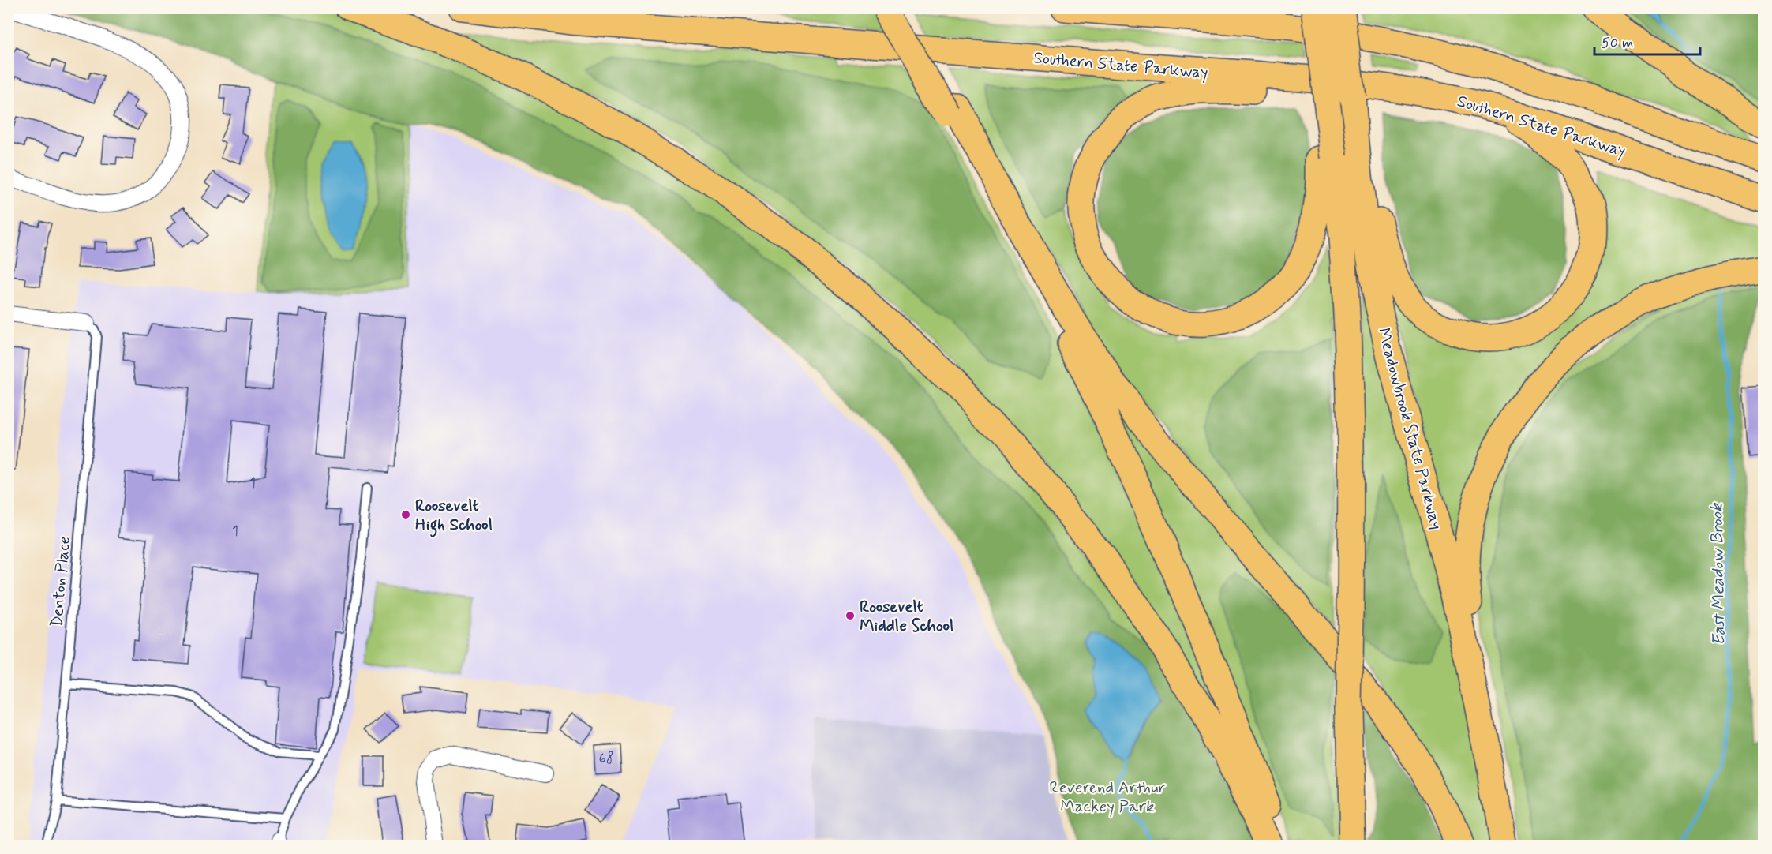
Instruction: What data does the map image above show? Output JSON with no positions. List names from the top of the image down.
{
  "streets": {
    "highway": ["Southern State Parkway", "Meadowbrook State Parkway"],
    "lane": ["Denton Place"]
  },
  "water": ["East Meadow Brook"],
  "parks": ["Reverend Arthur Mackey Park"],
  "places": ["Roosevelt High School", "Roosevelt Middle School"],
  "house_numbers": ["1", "1", "68"],
  "scale_bar": "50 m"
}
